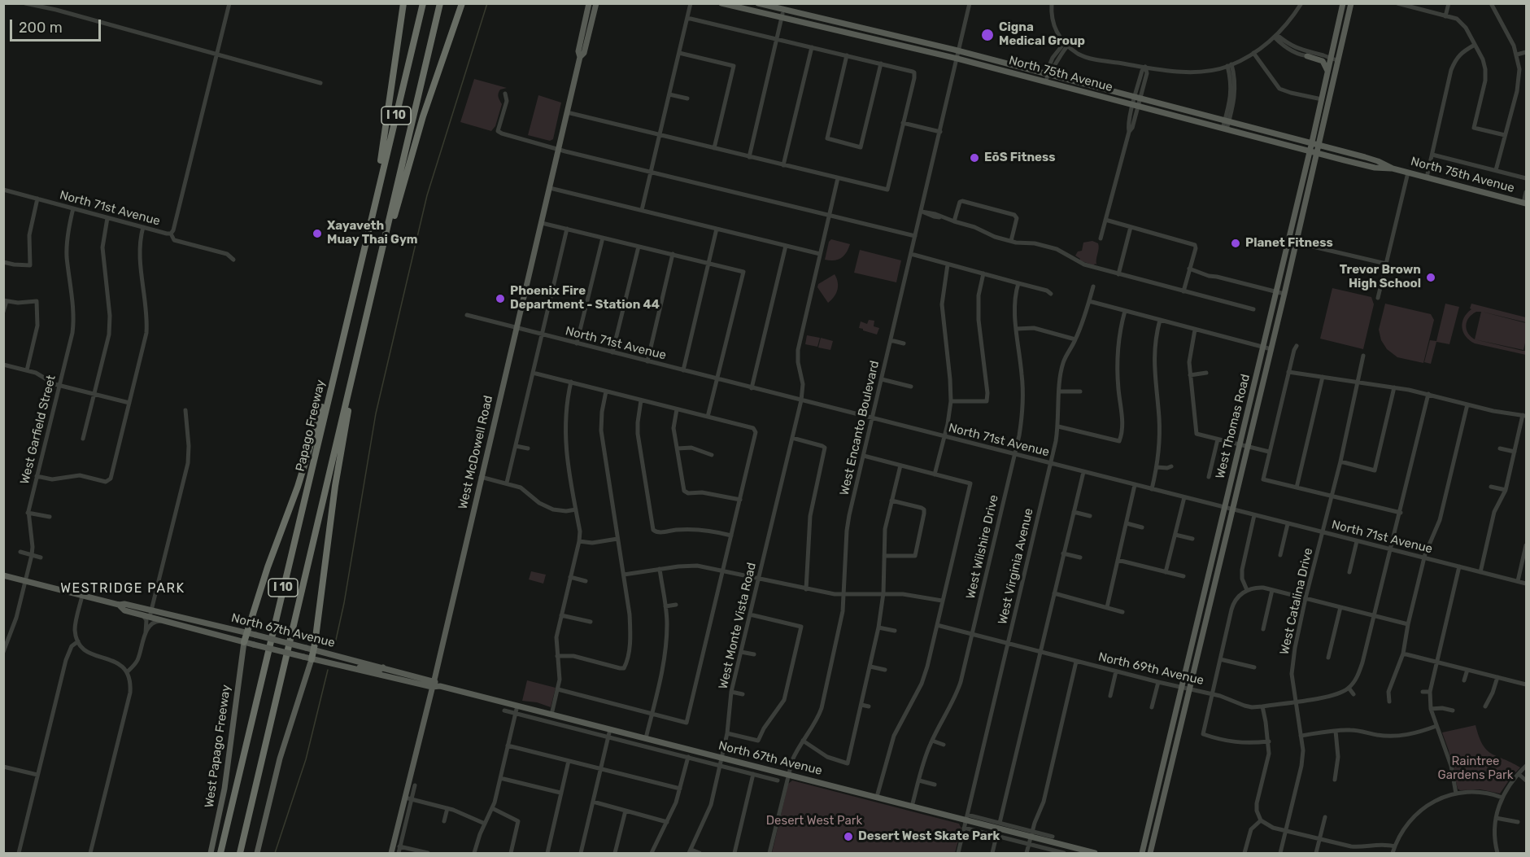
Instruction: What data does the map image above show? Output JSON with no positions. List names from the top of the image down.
{
  "streets": {
    "highway": ["I 10", "Papago Freeway"],
    "main road": [
      "North 75th Avenue",
      "West Thomas Road",
      "West McDowell Road",
      "North 67th Avenue",
      "West Papago Freeway"
    ],
    "street": [
      "North 71st Avenue",
      "West Encanto Boulevard",
      "West Garfield Street",
      "West Wilshire Drive",
      "West Virginia Avenue",
      "West Catalina Drive",
      "West Monte Vista Road",
      "North 69th Avenue"
    ]
  },
  "crossings": [
    ["North 75th Avenue", "West Thomas Road"],
    ["North 75th Avenue", "West Encanto Boulevard"],
    ["North 71st Avenue", "West Thomas Road"],
    ["North 71st Avenue", "West Encanto Boulevard"],
    ["North 71st Avenue", "West Garfield Street"],
    ["North 71st Avenue", "West McDowell Road"],
    ["North 71st Avenue", "West Wilshire Drive"],
    ["North 71st Avenue", "West Virginia Avenue"],
    ["North 71st Avenue", "West Catalina Drive"],
    ["North 71st Avenue", "West Monte Vista Road"],
    ["North 71st Avenue", "North 69th Avenue"],
    ["West Thomas Road", "North 69th Avenue"],
    ["West Encanto Boulevard", "North 67th Avenue"],
    ["West Garfield Street", "North 67th Avenue"],
    ["West McDowell Road", "North 67th Avenue"],
    ["West Wilshire Drive", "North 67th Avenue"],
    ["West Wilshire Drive", "North 69th Avenue"],
    ["West Virginia Avenue", "North 67th Avenue"],
    ["West Virginia Avenue", "North 69th Avenue"],
    ["West Catalina Drive", "North 69th Avenue"],
    ["West Monte Vista Road", "North 67th Avenue"],
    ["North 67th Avenue", "West Papago Freeway"]
  ],
  "districts": ["WESTRIDGE PARK"],
  "parks": ["Raintree Gardens Park", "Desert West Park"],
  "places": [
    "Cigna Medical Group",
    "EōS Fitness",
    "Xayaveth Muay Thai Gym",
    "Planet Fitness",
    "Trevor Brown High School",
    "Phoenix Fire Department - Station 44",
    "Desert West Skate Park"
  ],
  "scale_bar": "200 m"
}
